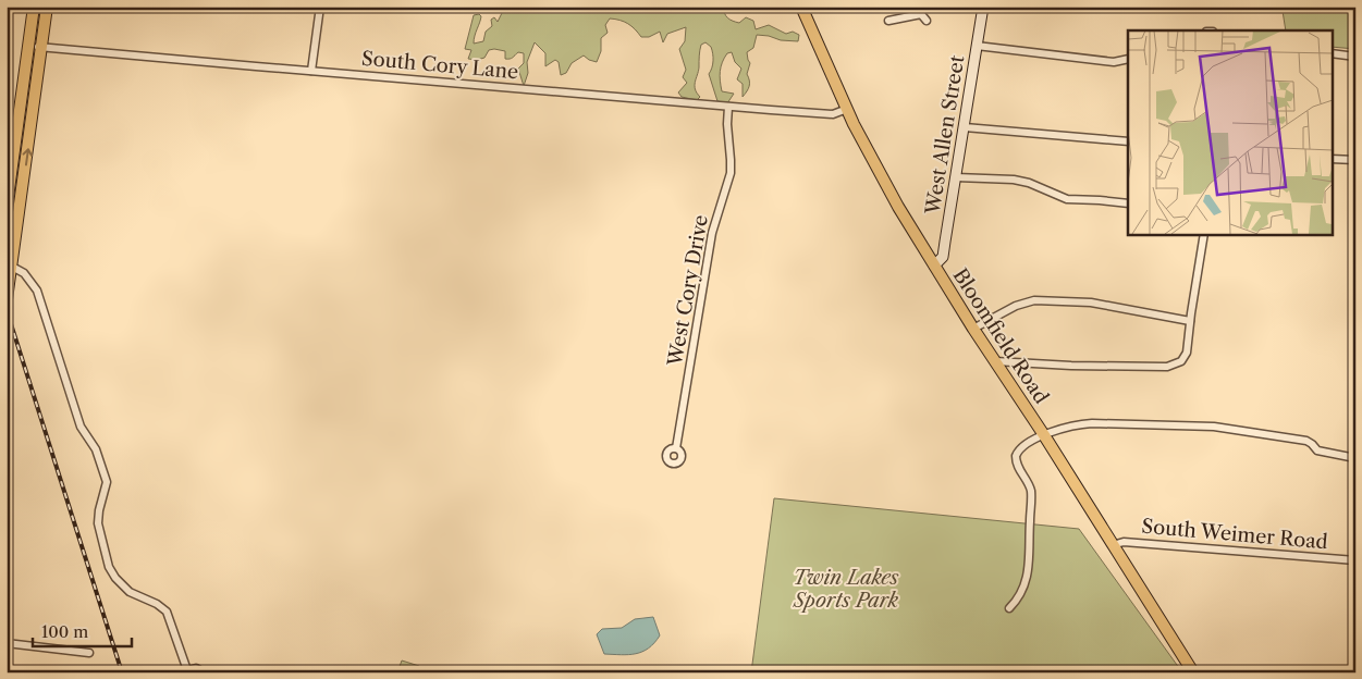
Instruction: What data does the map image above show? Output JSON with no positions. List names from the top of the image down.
{
  "streets": {
    "main road": ["Bloomfield Road"],
    "street": [
      "South Cory Lane",
      "West Allen Street",
      "West Cory Drive",
      "South Weimer Road"
    ]
  },
  "crossings": [
    ["South Cory Lane", "West Cory Drive"],
    ["South Cory Lane", "Bloomfield Road"],
    ["West Allen Street", "Bloomfield Road"],
    ["Bloomfield Road", "South Weimer Road"]
  ],
  "parks": ["Twin Lakes Sports Park"],
  "scale_bar": "100 m"
}
